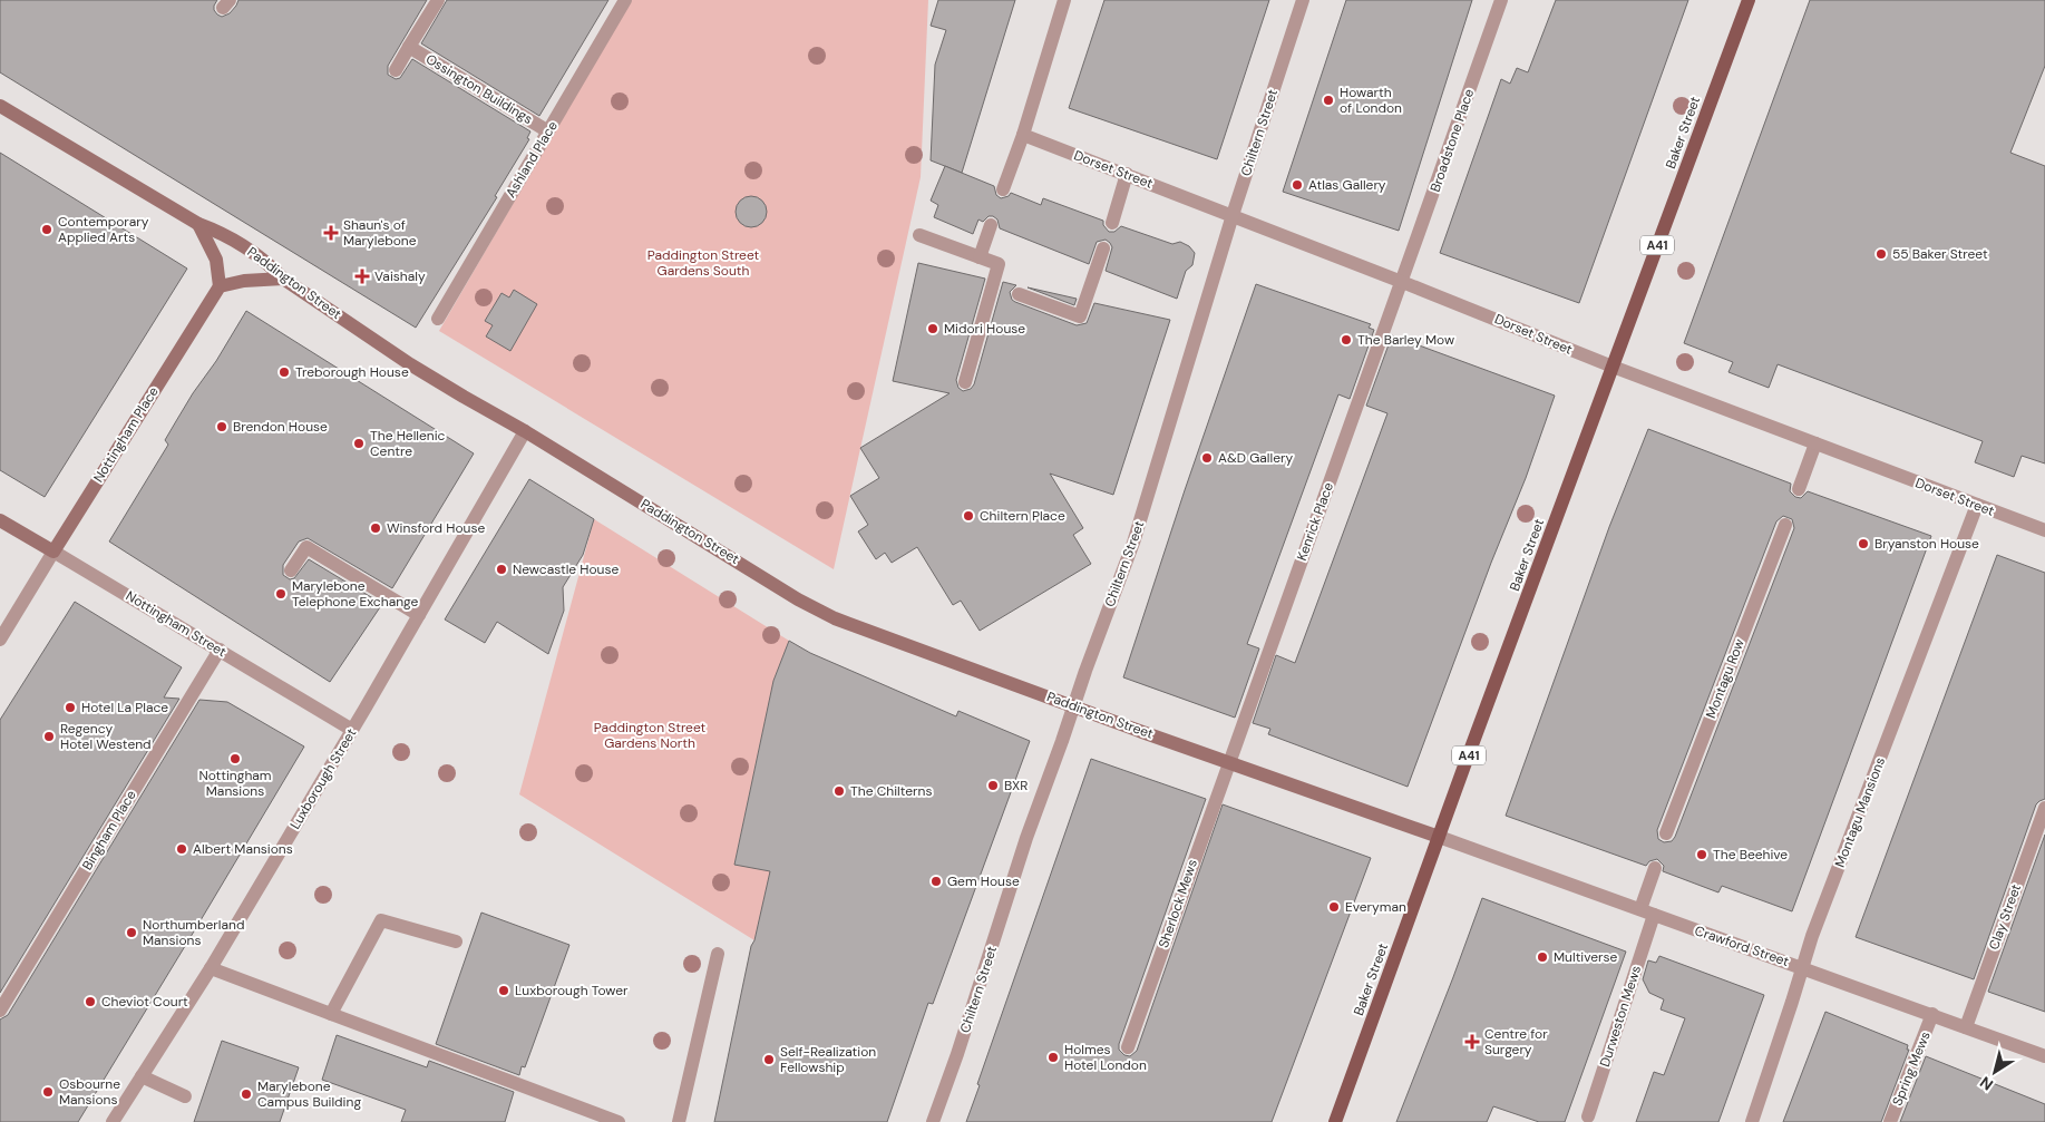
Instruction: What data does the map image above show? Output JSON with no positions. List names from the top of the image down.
{
  "streets": {
    "main road": [
      "Baker Street",
      "A41",
      "Paddington Street",
      "Nottingham Place",
      "Nottingham Street"
    ],
    "street": [
      "Ossington Buildings",
      "Chiltern Street",
      "Broadstone Place",
      "Ashland Place",
      "Dorset Street",
      "Kenrick Place",
      "Montagu Row",
      "Luxborough Street",
      "Montagu Mansions",
      "Bingham Place",
      "Sherlock Mews",
      "Clay Street",
      "Crawford Street",
      "Durweston Mews",
      "Spring Mews"
    ]
  },
  "crossings": [
    ["Ossington Buildings", "Ashland Place"],
    ["Chiltern Street", "Dorset Street"],
    ["Chiltern Street", "Paddington Street"],
    ["Baker Street", "Dorset Street"],
    ["Baker Street", "Paddington Street"],
    ["Baker Street", "Crawford Street"],
    ["Broadstone Place", "Dorset Street"],
    ["Broadstone Place", "Kenrick Place"],
    ["Dorset Street", "Kenrick Place"],
    ["Dorset Street", "Montagu Mansions"],
    ["Paddington Street", "Kenrick Place"],
    ["Paddington Street", "Luxborough Street"],
    ["Paddington Street", "Sherlock Mews"],
    ["Paddington Street", "Crawford Street"],
    ["Nottingham Place", "Nottingham Street"],
    ["Kenrick Place", "Sherlock Mews"],
    ["Nottingham Street", "Luxborough Street"],
    ["Nottingham Street", "Bingham Place"],
    ["Montagu Mansions", "Crawford Street"],
    ["Clay Street", "Crawford Street"],
    ["Crawford Street", "Durweston Mews"],
    ["Crawford Street", "Spring Mews"]
  ],
  "parks": ["Paddington Street Gardens South", "Paddington Street Gardens North"],
  "places": {
    "other": [
      "Howarth of London",
      "Atlas Gallery",
      "Contemporary Applied Arts",
      "55 Baker Street",
      "Midori House",
      "The Barley Mow",
      "Treborough House",
      "Brendon House",
      "The Hellenic Centre",
      "A&D Gallery",
      "Chiltern Place",
      "Winsford House",
      "Bryanston House",
      "Newcastle House",
      "Marylebone Telephone Exchange",
      "Hotel La Place",
      "Regency Hotel Westend",
      "Nottingham Mansions",
      "BXR",
      "The Chilterns",
      "Albert Mansions",
      "The Beehive",
      "Gem House",
      "Everyman",
      "Northumberland Mansions",
      "Multiverse",
      "Luxborough Tower",
      "Cheviot Court",
      "Holmes Hotel London",
      "Self-Realization Fellowship",
      "Osbourne Mansions",
      "Marylebone Campus Building"
    ],
    "health": ["Shaun's of Marylebone", "Vaishaly", "Centre for Surgery"]
  },
  "north": "bottom left"
}
